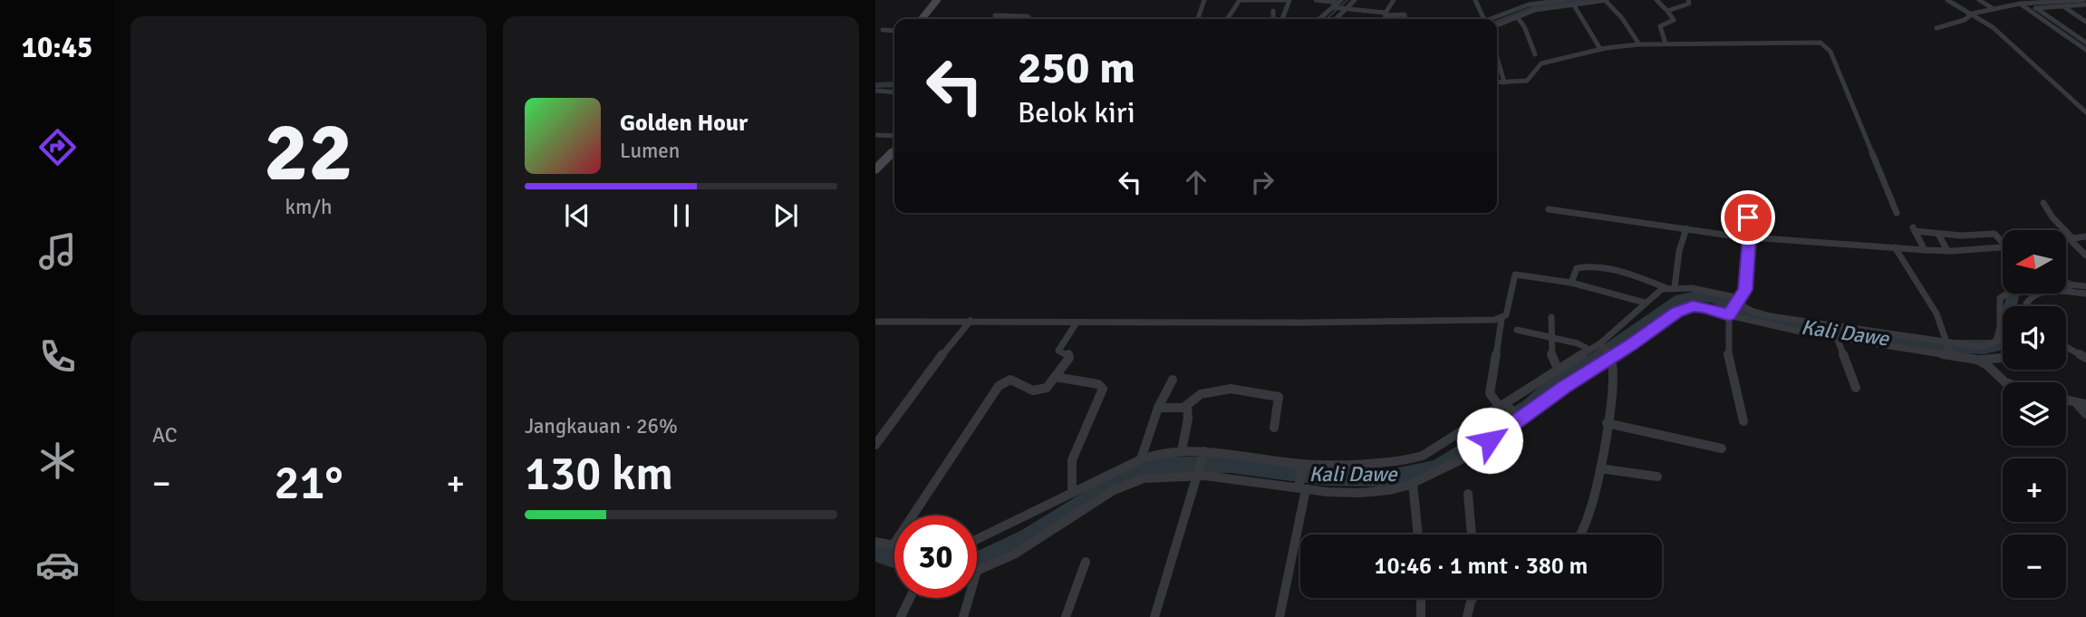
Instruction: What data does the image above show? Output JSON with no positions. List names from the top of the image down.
{
  "water": ["Kali Dawe"],
  "north": "left",
  "page": {
    "tabs": "10:45",
    "tile": [
      ["22", "km/h"],
      "AC",
      ["Jangkauan · 26%", "130 km"]
    ],
    "turn": ["250 m", "Belok kiri"],
    "song": ["Golden Hour", "Lumen"],
    "map_buttons": ["+", "−"],
    "heat": ["−", "21°", "+"],
    "limit": "30",
    "trip": "10:46 · 1 mnt · 380 m"
  }
}
